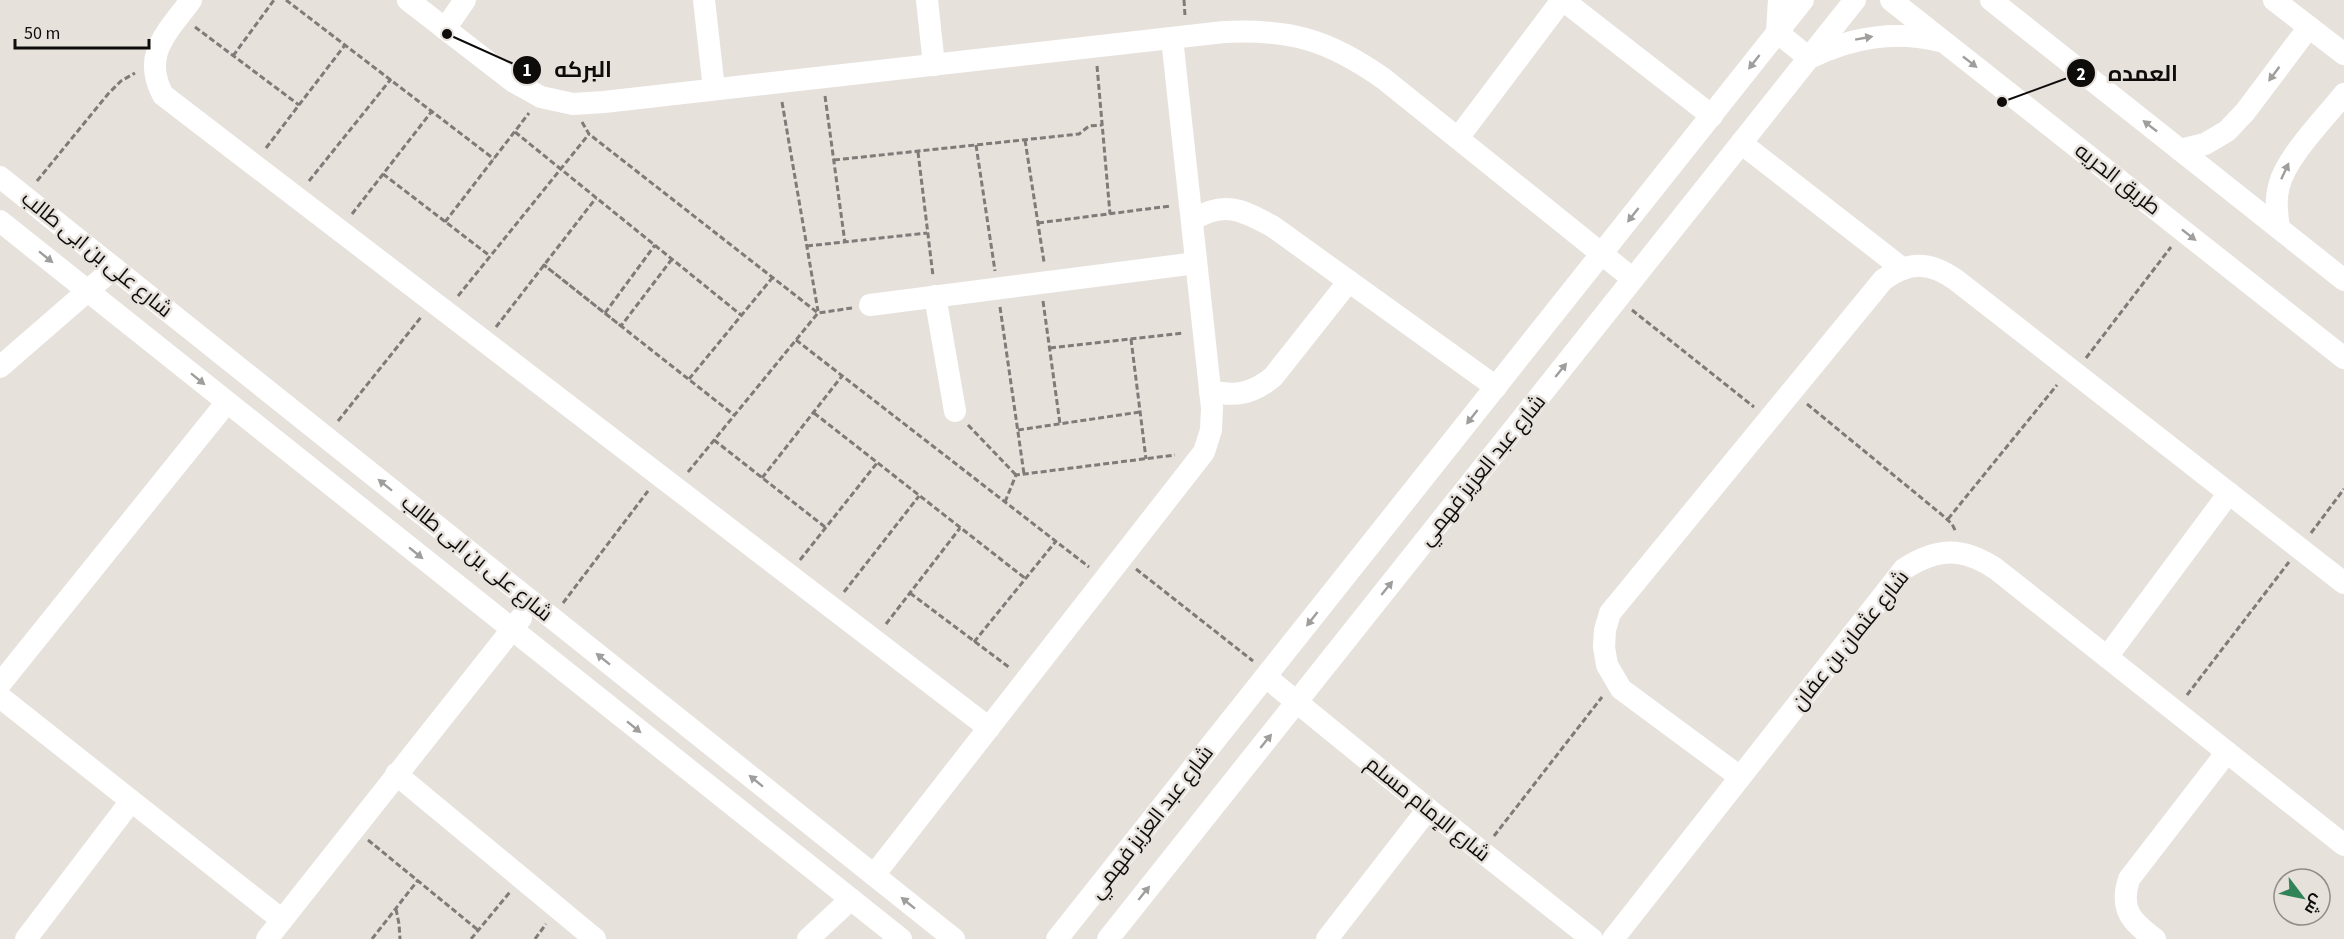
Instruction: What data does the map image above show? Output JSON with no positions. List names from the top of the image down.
{
  "streets": {
    "street": [
      "طريق الحريه",
      "شارع على بن ابى طالب",
      "شارع عبد العزيز فهمي",
      "شارع عثمان بن عفان",
      "شارع الإمام مسلم"
    ]
  },
  "crossings": [
    ["شارع عبد العزيز فهمي", "شارع الإمام مسلم"]
  ],
  "places": ["البركه", "العمده"],
  "scale_bar": "50 m",
  "north": "bottom right"
}
